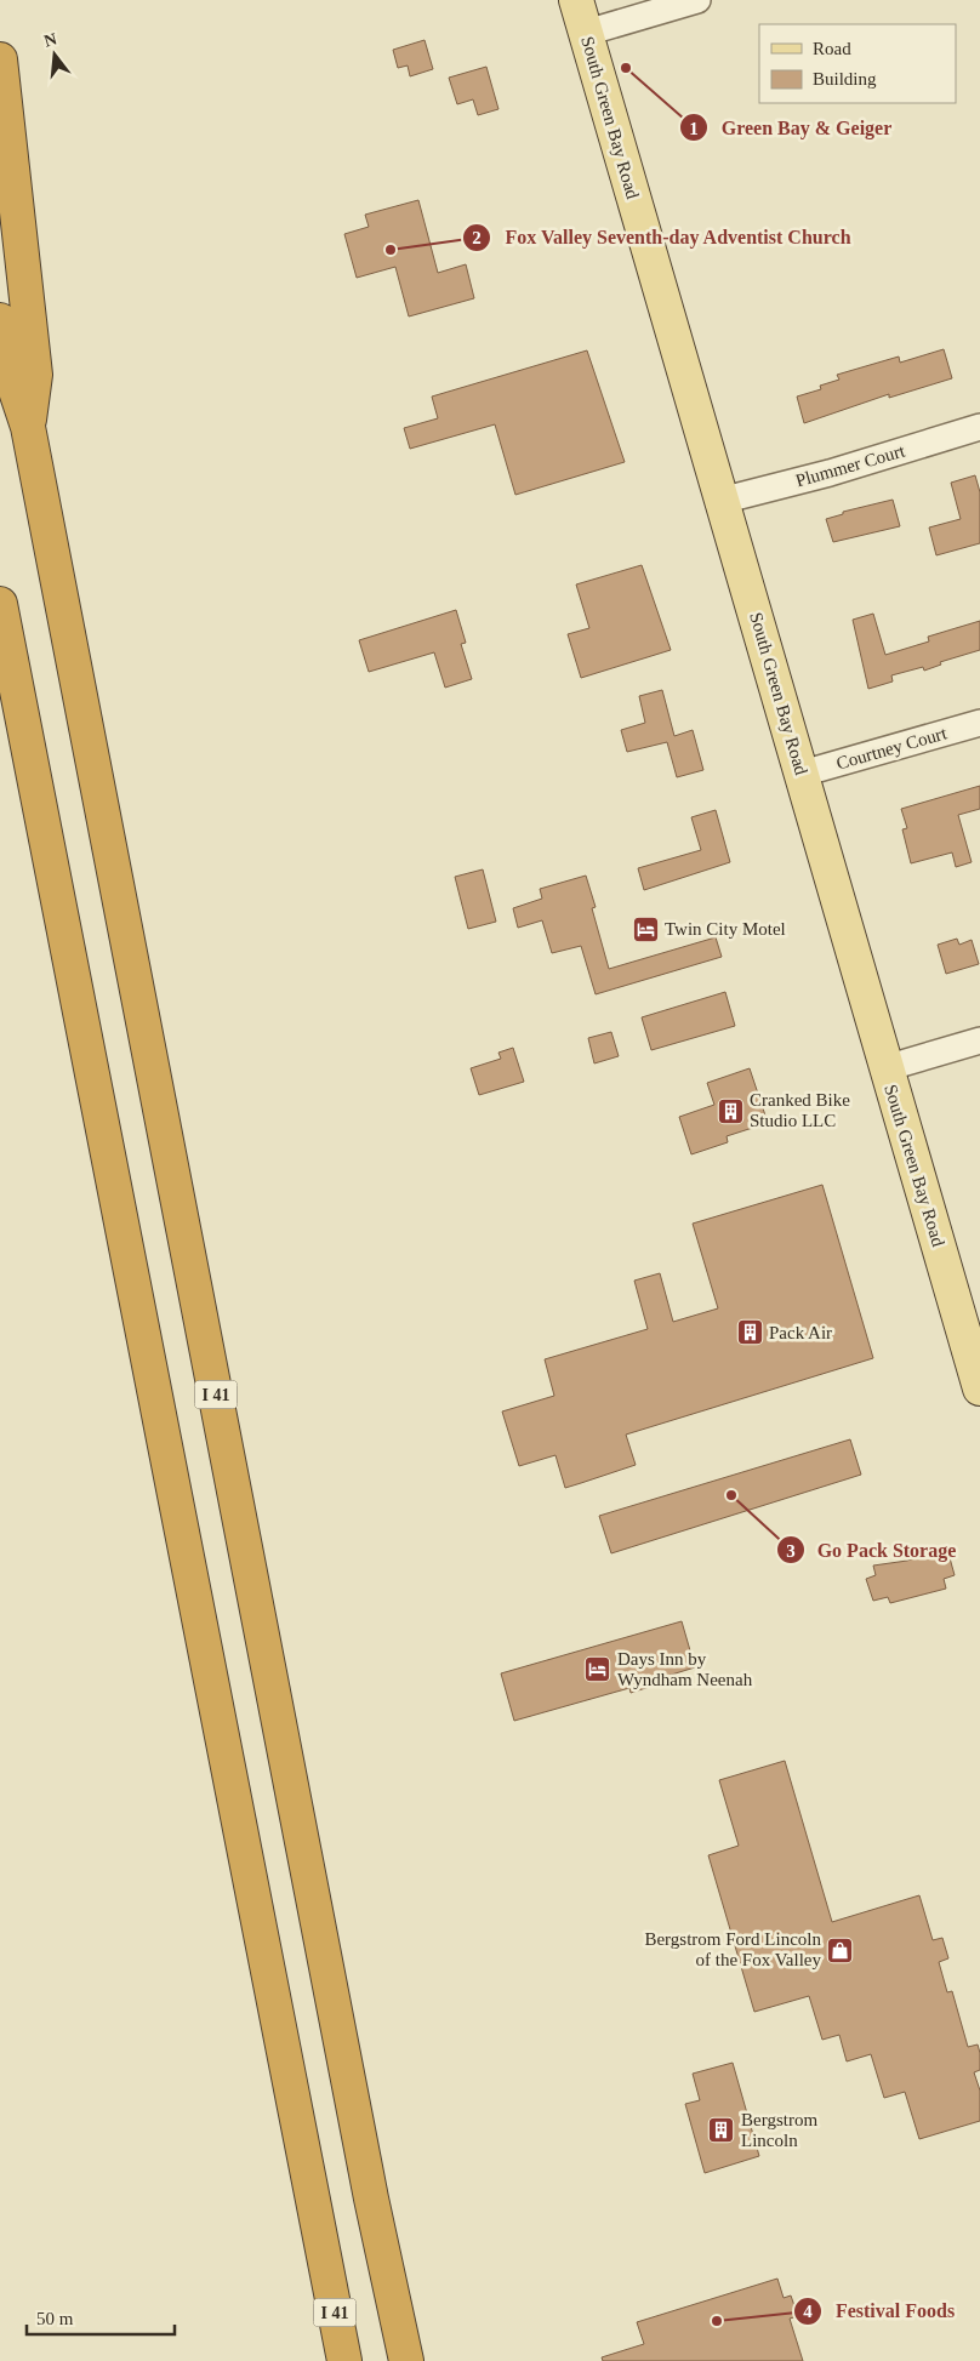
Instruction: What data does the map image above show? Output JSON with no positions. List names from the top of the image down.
{
  "streets": {
    "highway": ["I 41"],
    "main road": ["South Green Bay Road"],
    "street": ["Plummer Court", "Courtney Court"]
  },
  "crossings": [
    ["South Green Bay Road", "Plummer Court"],
    ["South Green Bay Road", "Courtney Court"]
  ],
  "places": {
    "other": [
      "Green Bay & Geiger",
      "Fox Valley Seventh-day Adventist Church",
      "Go Pack Storage",
      "Festival Foods"
    ],
    "hotel": ["Twin City Motel", "Days Inn by Wyndham Neenah"],
    "building": ["Cranked Bike Studio LLC", "Pack Air", "Bergstrom Lincoln"],
    "shop": ["Bergstrom Ford Lincoln of the Fox Valley"]
  },
  "legend": ["Road", "Building"],
  "scale_bar": "50 m",
  "north": "top"
}
